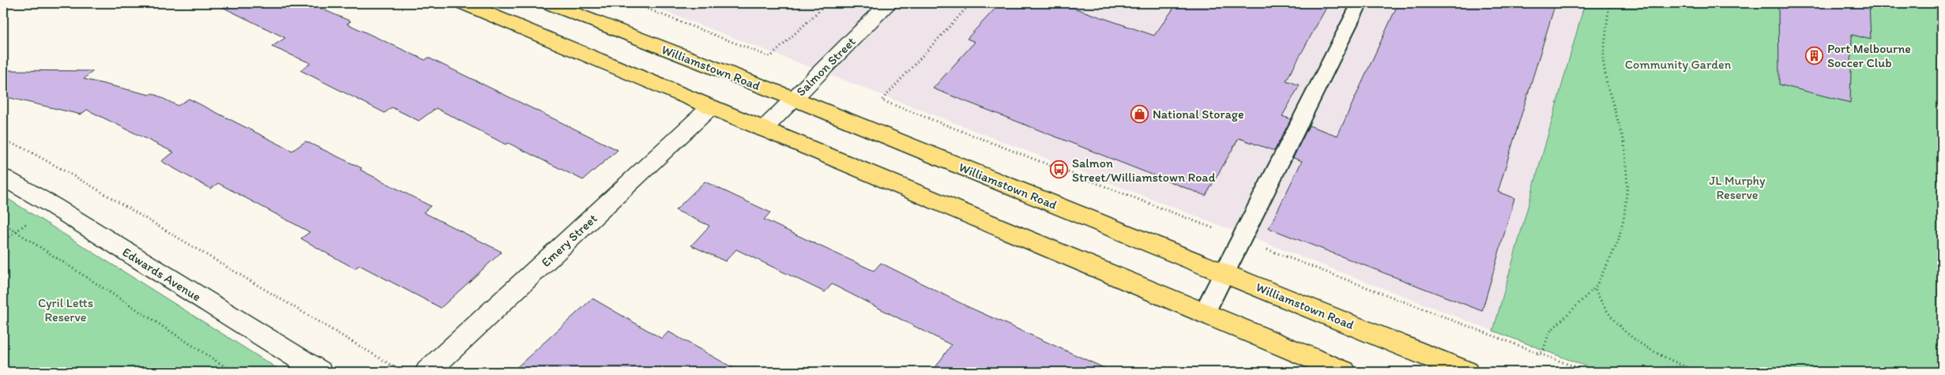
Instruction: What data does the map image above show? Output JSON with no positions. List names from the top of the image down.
{
  "streets": {
    "main road": ["Williamstown Road"],
    "street": ["Salmon Street", "Emery Street", "Edwards Avenue"]
  },
  "crossings": [
    ["Salmon Street", "Williamstown Road"]
  ],
  "parks": ["Community Garden", "JL Murphy Reserve", "Cyril Letts Reserve"],
  "places": {
    "building": ["Port Melbourne Soccer Club"],
    "shop": ["National Storage"],
    "bus stop": ["Salmon Street/Williamstown Road"]
  }
}
